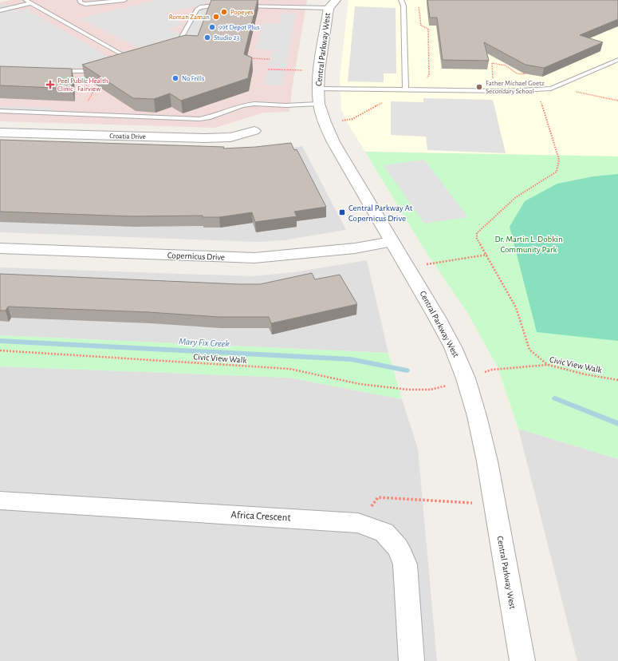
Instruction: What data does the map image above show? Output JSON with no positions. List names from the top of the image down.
{
  "streets": {
    "street": [
      "Central Parkway West",
      "Croatia Drive",
      "Copernicus Drive",
      "Africa Crescent"
    ],
    "path": ["Civic View Walk"]
  },
  "crossings": [
    ["Central Parkway West", "Copernicus Drive"]
  ],
  "water": ["Mary Fix Creek"],
  "parks": ["Dr. Martin L. Dobkin Community Park"],
  "places": {
    "other": [
      "Popeyes",
      "Roman Zaman",
      "99¢ Depot Plus",
      "Studio 23",
      "No Frills",
      "Father Michael Goetz Secondary School"
    ],
    "health": ["Peel Public Health Clinic - Fairview"],
    "transit": ["Central Parkway At Copernicus Drive"]
  }
}
